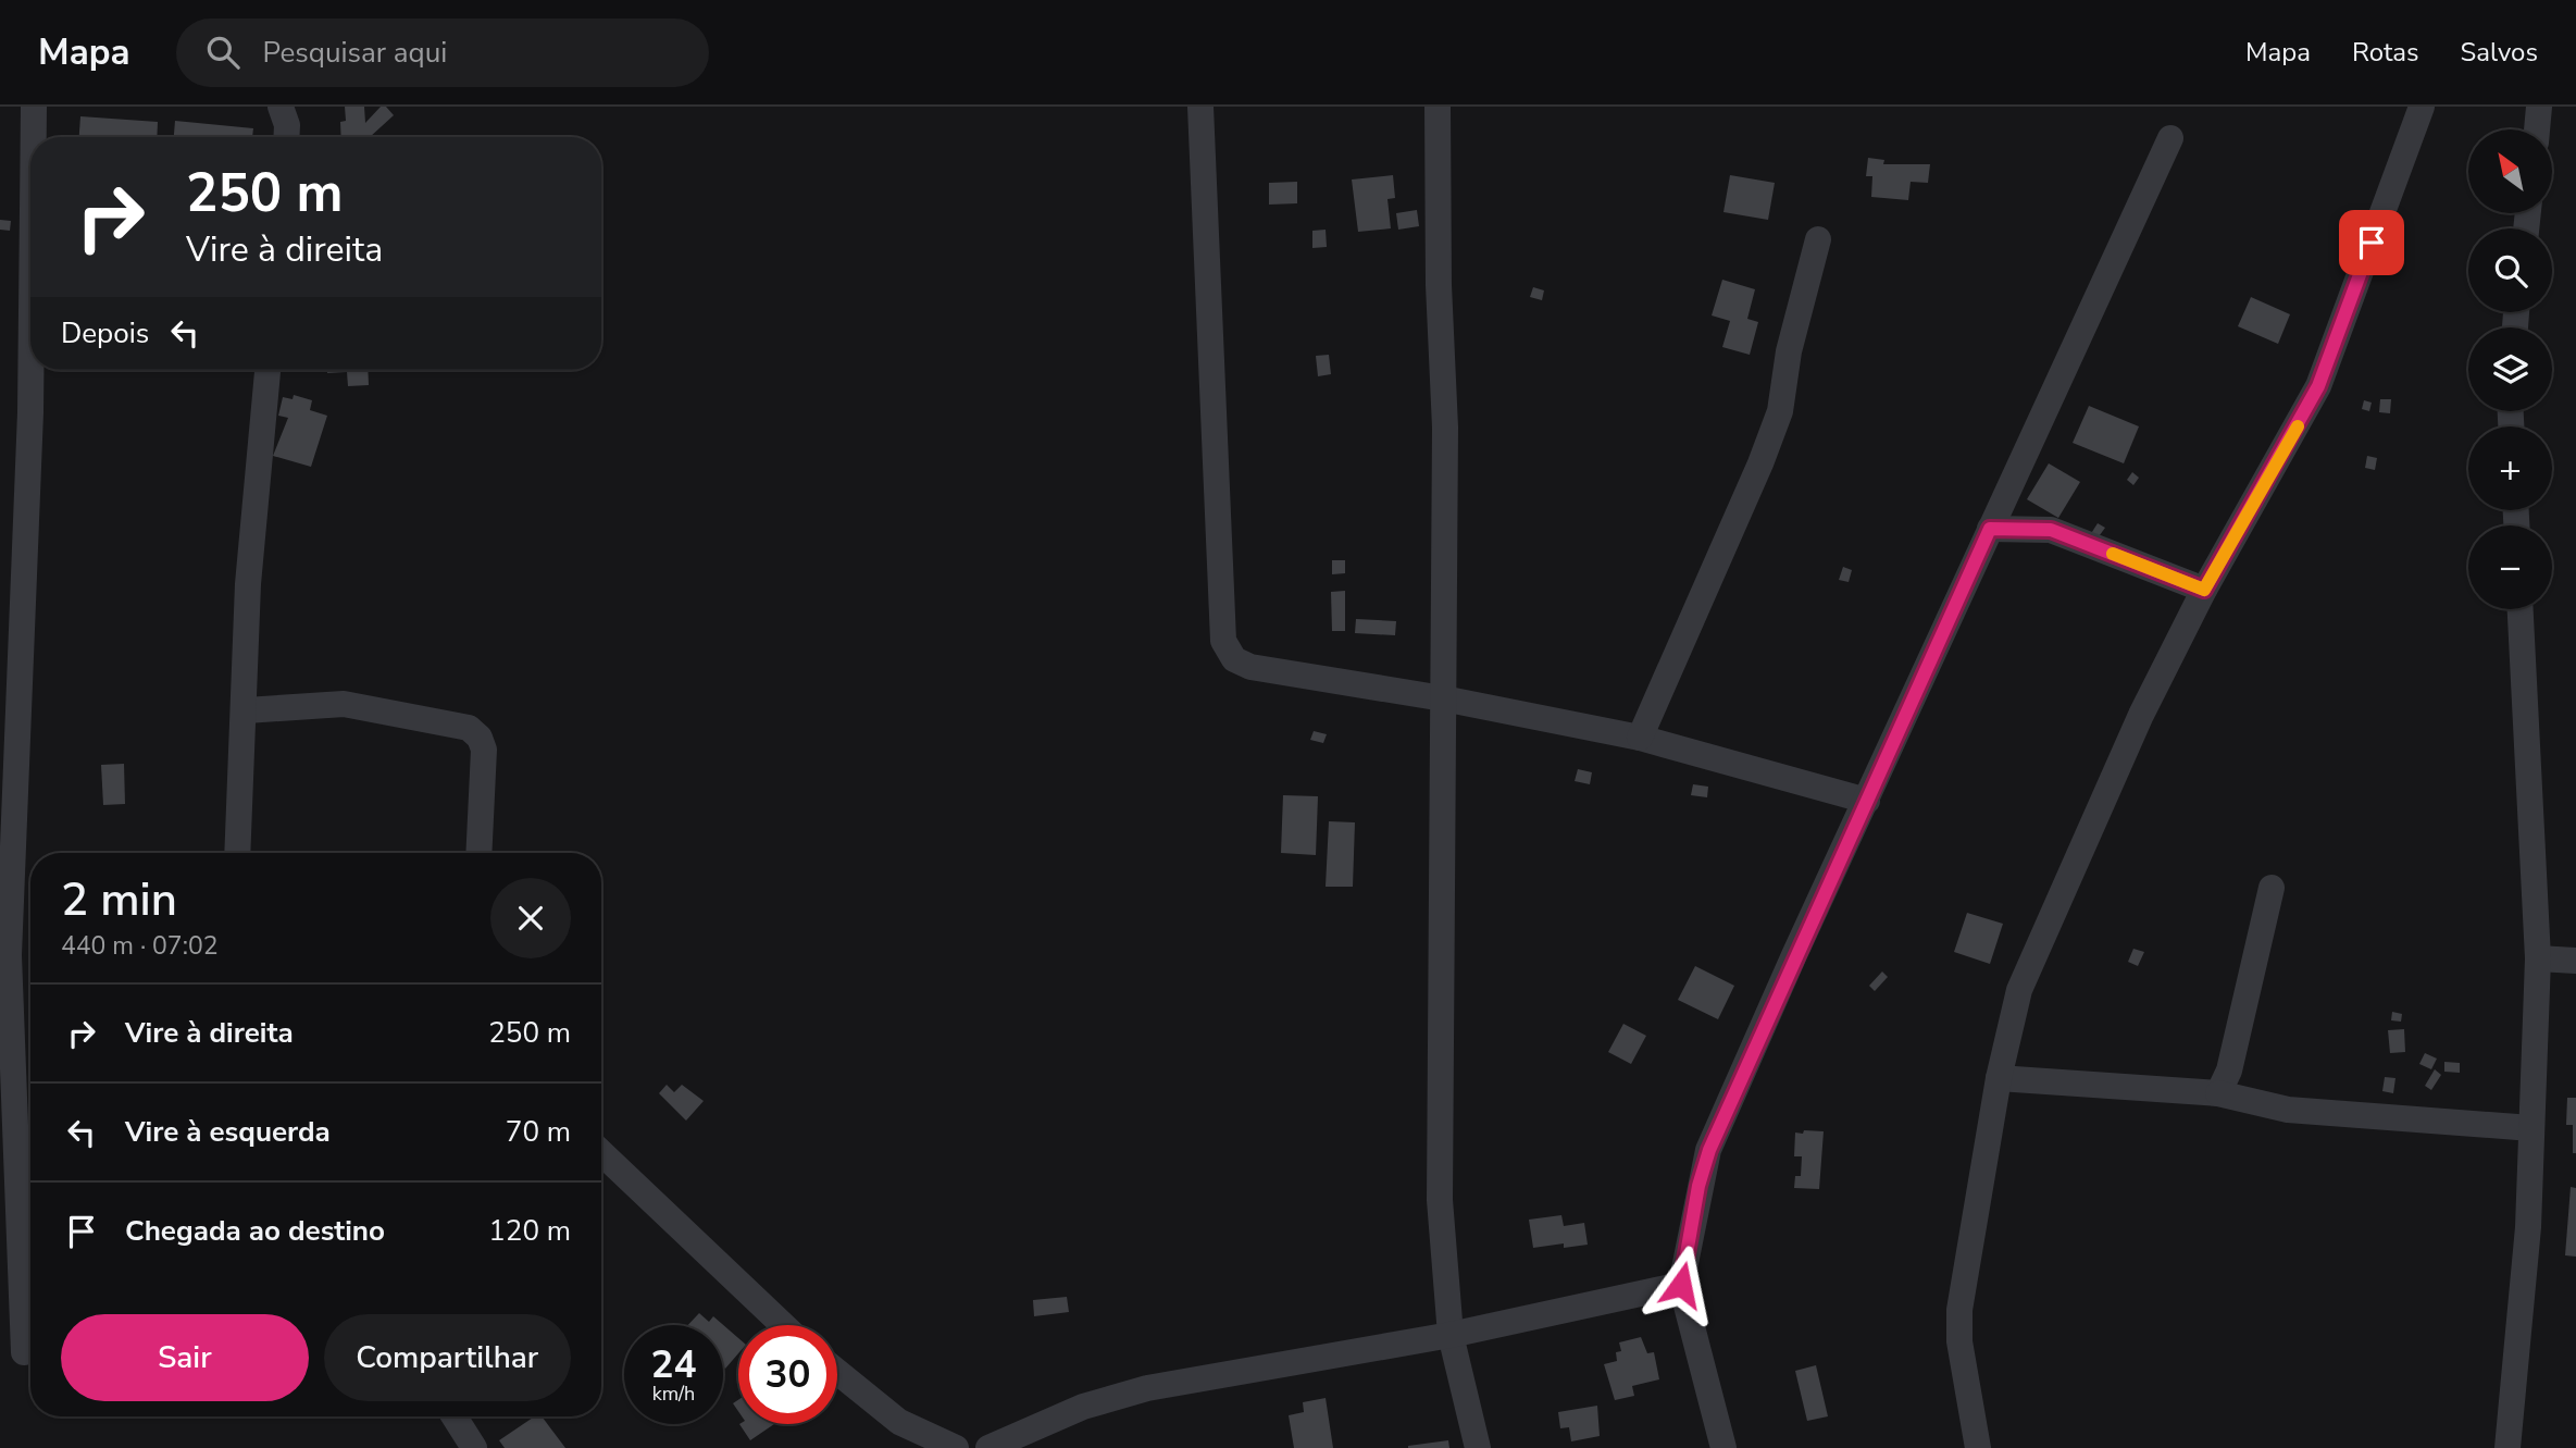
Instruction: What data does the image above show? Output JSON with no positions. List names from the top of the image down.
{
  "north": "top left",
  "page": {
    "header": "Mapa",
    "search": "Pesquisar aqui",
    "nav": ["Mapa", "Rotas", "Salvos"],
    "map_buttons": ["+", "−"],
    "turn": ["250 m", "Vire à direita"],
    "then": "Depois",
    "heading": ["2 min", "440 m · 07:02"],
    "list": [
      {
        "name": "Vire à direita",
        "value": "250 m"
      },
      {
        "name": "Vire à esquerda",
        "value": "70 m"
      },
      {
        "name": "Chegada ao destino",
        "value": "120 m"
      }
    ],
    "buttons": ["Sair", "Compartilhar"],
    "speed": "24 km/h",
    "limit": "30"
  }
}
